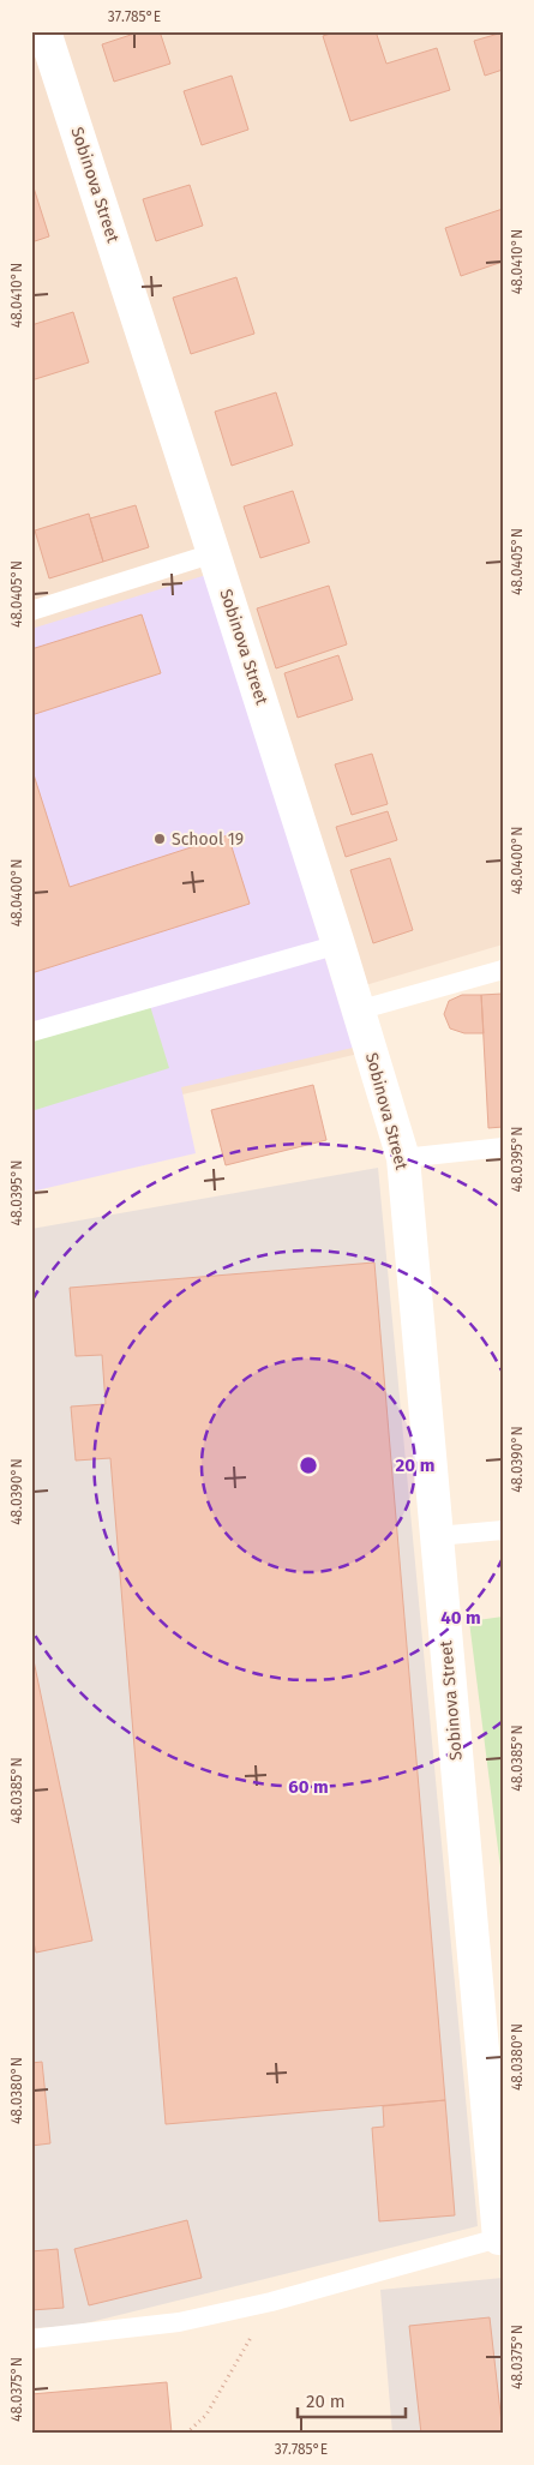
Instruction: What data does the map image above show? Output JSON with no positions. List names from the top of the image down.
{
  "streets": {
    "street": ["Sobinova Street"]
  },
  "places": ["School 19"],
  "scale_bar": "20 m",
  "coordinates": [
    "37.785°E",
    "48.0410°N",
    "48.0405°N",
    "48.0400°N",
    "48.0395°N",
    "48.0390°N",
    "48.0385°N",
    "48.0380°N",
    "48.0375°N"
  ],
  "rings": ["20 m", "40 m", "60 m"]
}
